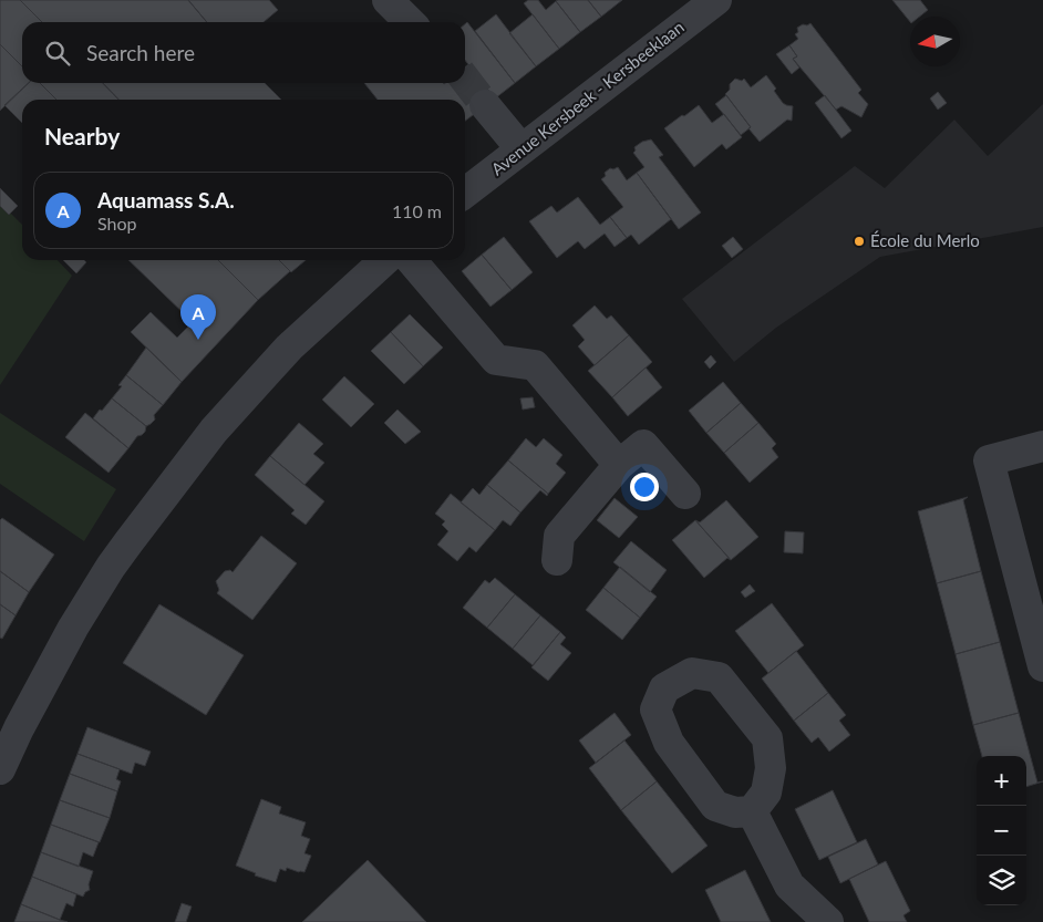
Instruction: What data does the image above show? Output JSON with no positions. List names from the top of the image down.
{
  "streets": {
    "street": ["Avenue Kersbeek - Kersbeeklaan"]
  },
  "places": ["École du Merlo"],
  "north": "left",
  "page": {
    "search": "Search here",
    "heading": "Nearby",
    "list": [
      {
        "mark": "A",
        "name": "Aquamass S.A.",
        "note": "Shop",
        "value": "110 m"
      }
    ],
    "pins": "A",
    "map_buttons": ["+", "−"]
  }
}
